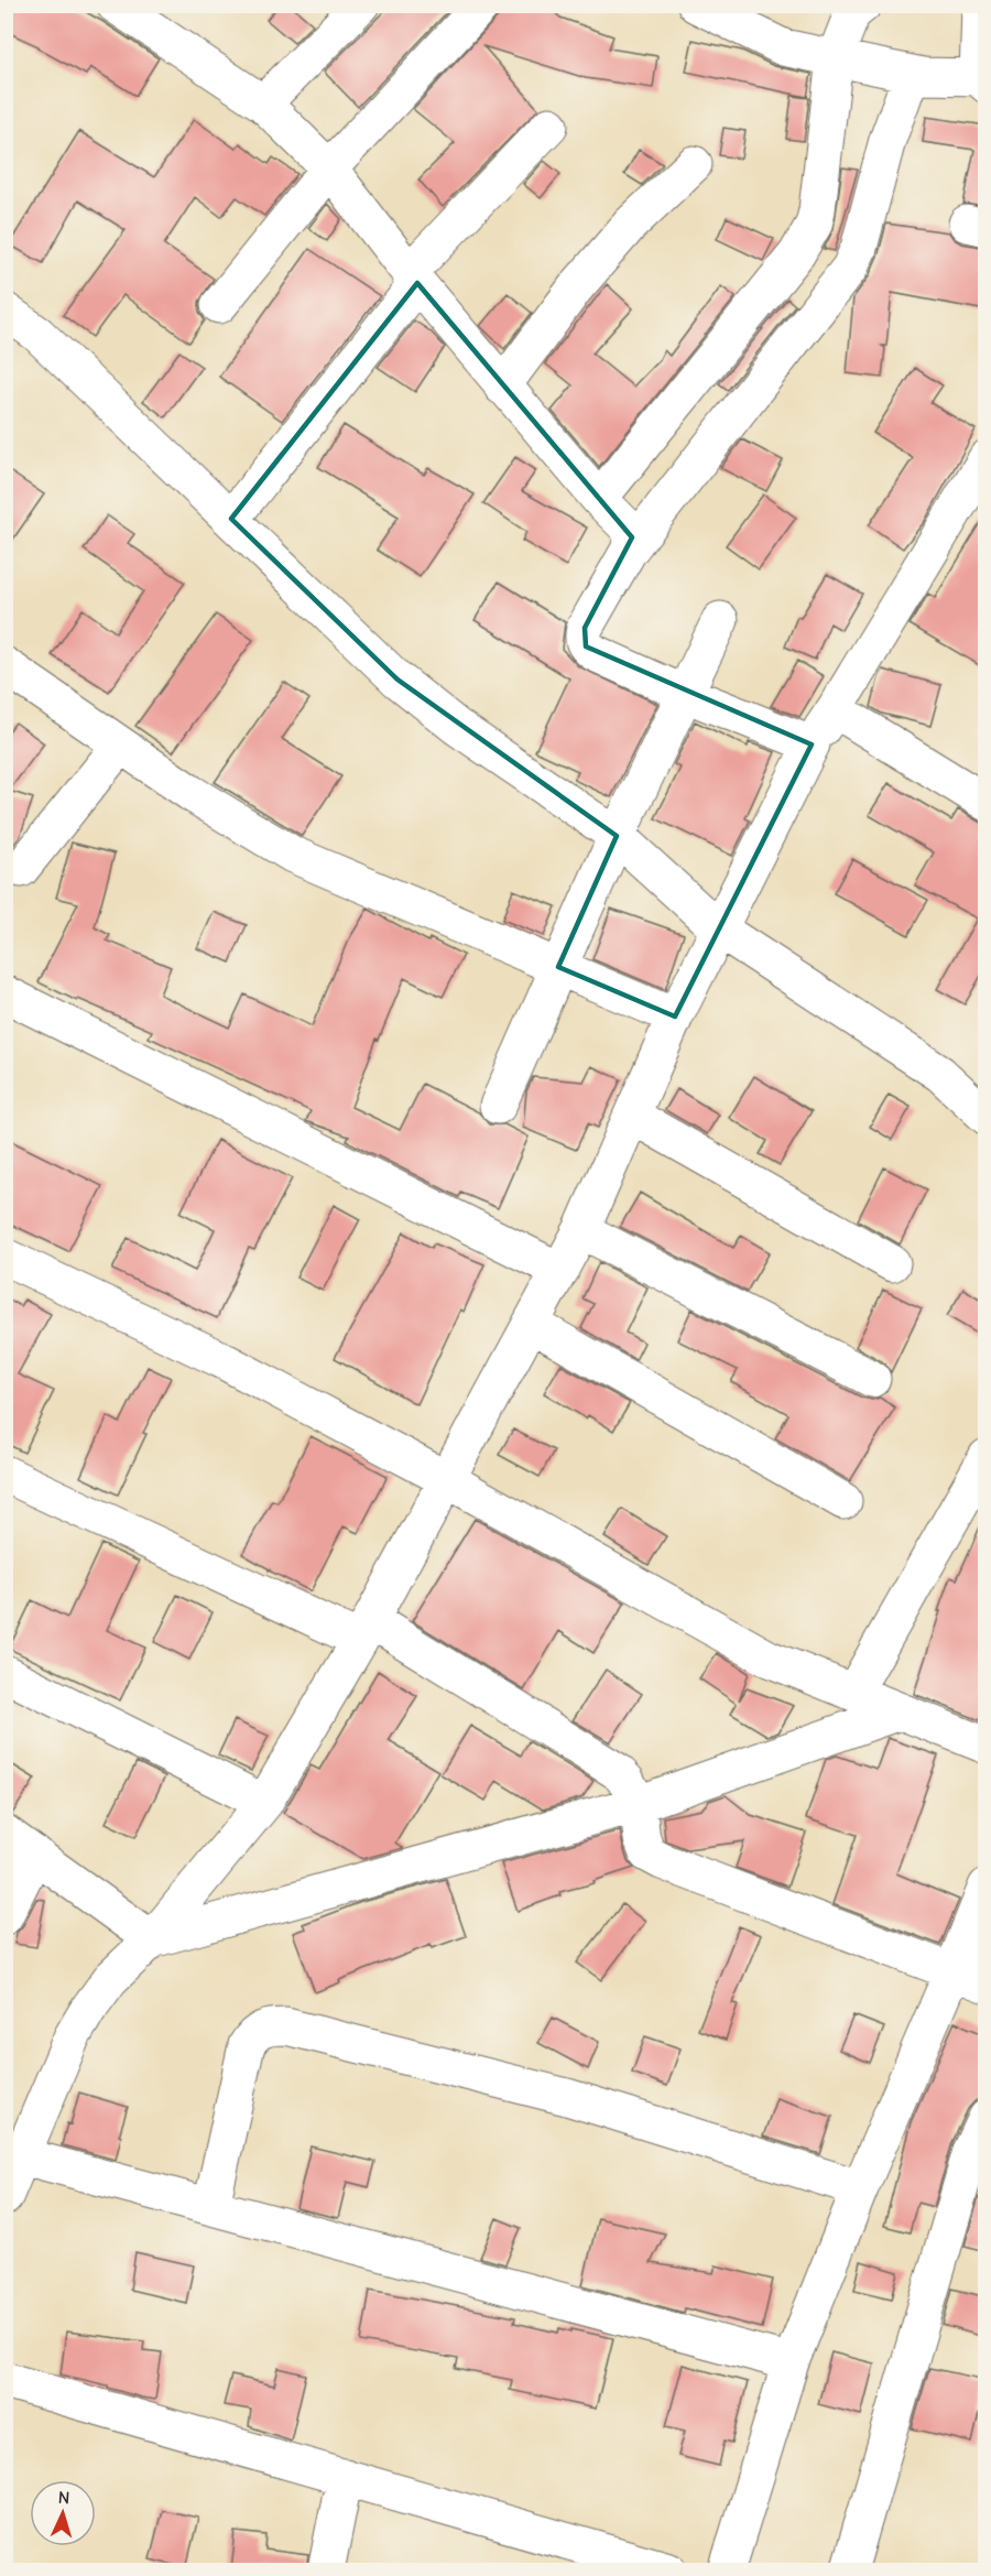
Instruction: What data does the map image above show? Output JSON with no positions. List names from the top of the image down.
{
  "north": "top"
}
